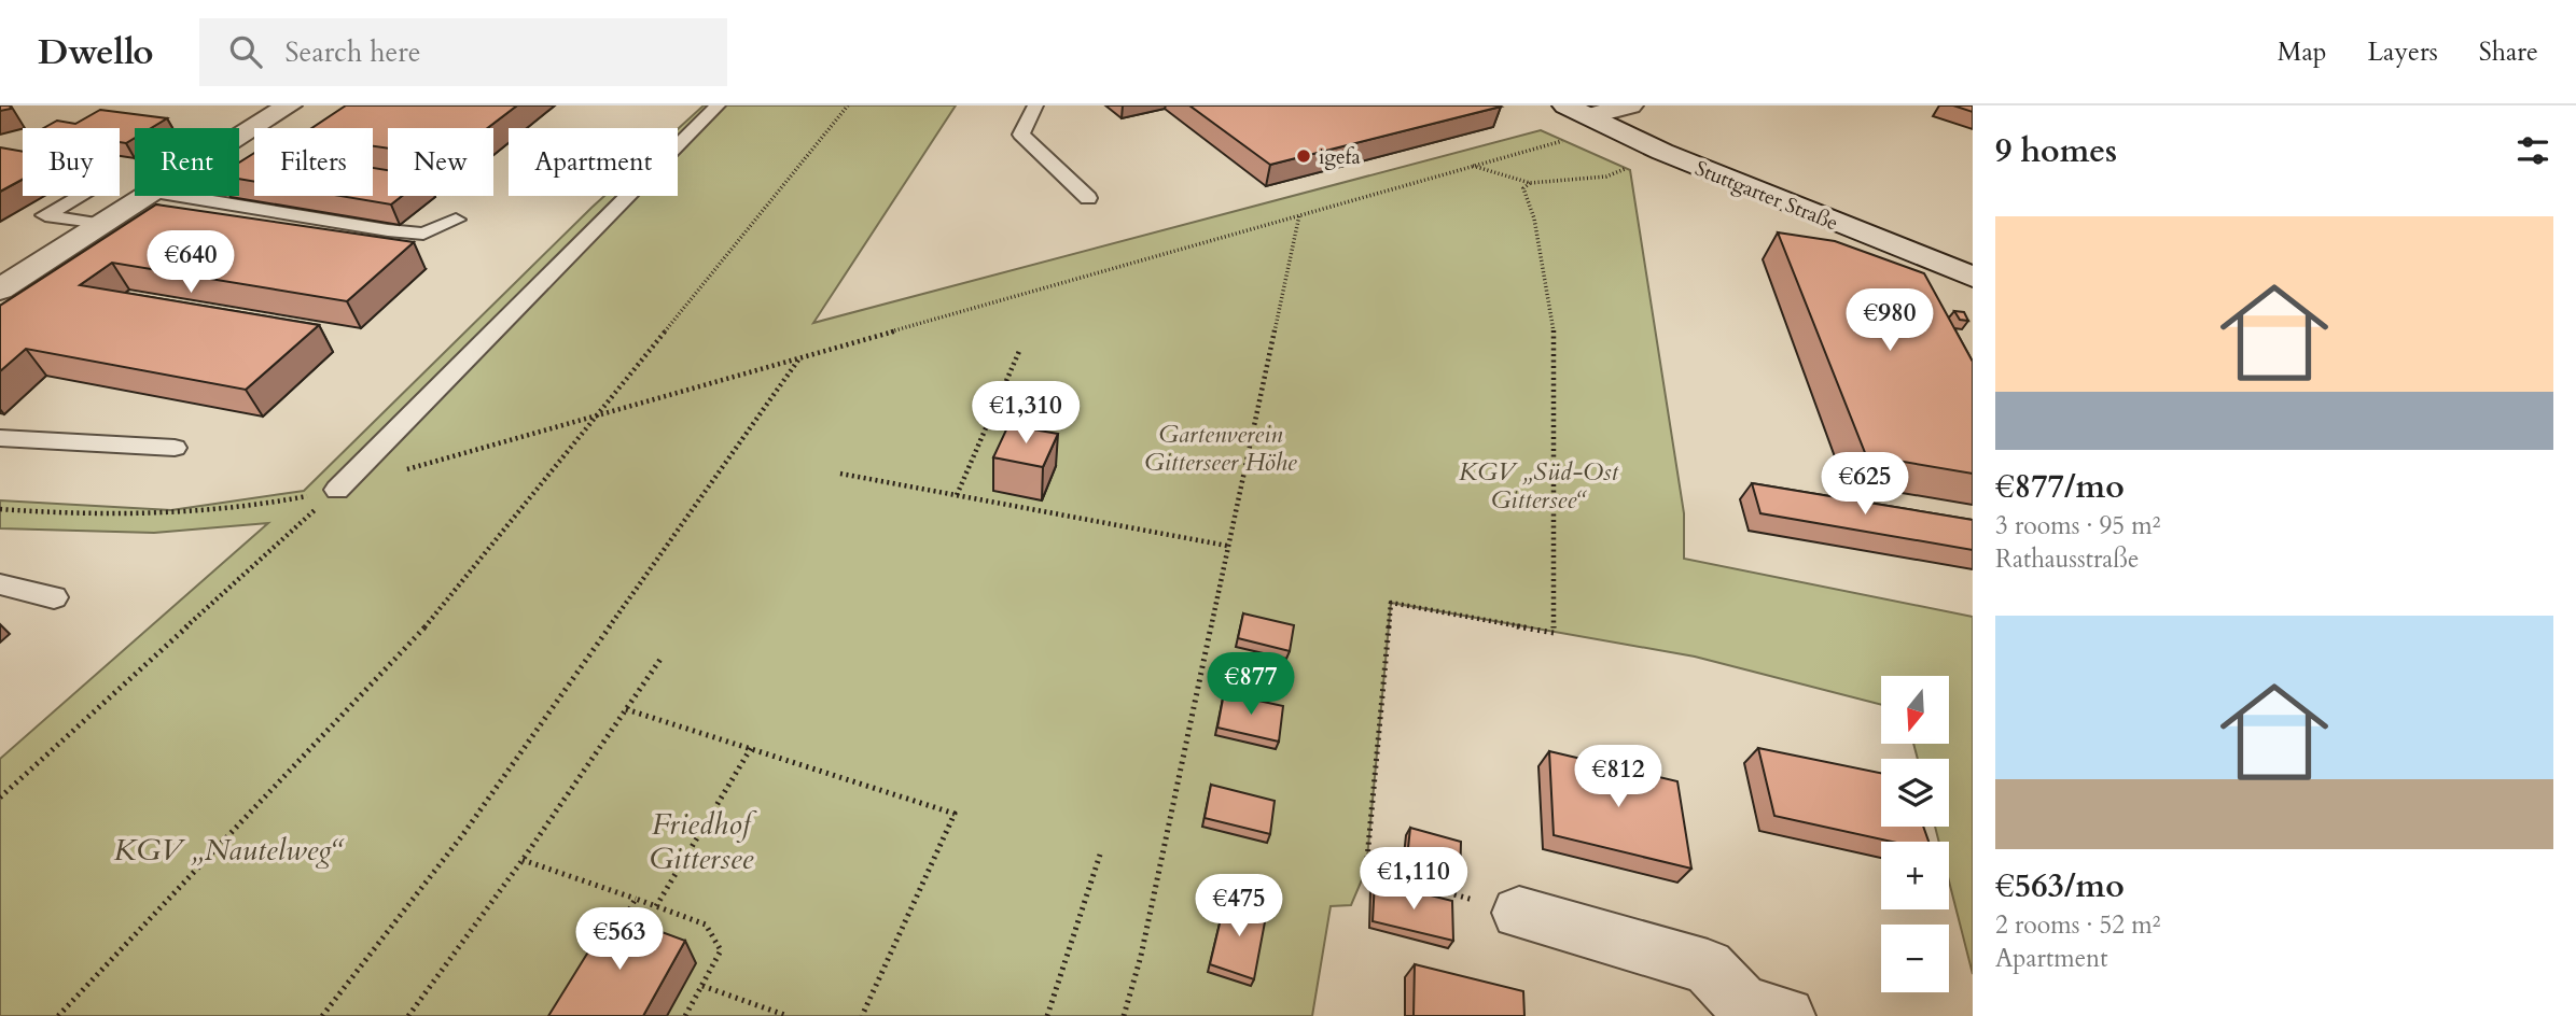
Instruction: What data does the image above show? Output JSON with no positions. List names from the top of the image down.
{
  "streets": {
    "street": ["Stuttgarter Straße"]
  },
  "parks": [
    "Gartenverein Gitterseer Höhe",
    "KGV „Süd-Ost Gittersee“",
    "Friedhof Gittersee",
    "KGV „Nautelweg“"
  ],
  "places": ["igefa"],
  "north": "bottom",
  "page": {
    "header": "Dwello",
    "search": "Search here",
    "nav": ["Map", "Layers", "Share"],
    "heading": "9 homes",
    "chip": [
      "Buy",
      "Rent",
      "Filters",
      "New",
      "Apartment"
    ],
    "list": [
      {
        "name": "€877/mo",
        "note": "3 rooms · 95 m² · Rathausstraße"
      },
      {
        "name": "€563/mo",
        "note": "2 rooms · 52 m² · Apartment"
      }
    ],
    "price": [
      "€640",
      "€980",
      "€1,310",
      "€625",
      "€877",
      "€812",
      "€1,110",
      "€475",
      "€563"
    ],
    "map_buttons": ["+", "−"]
  }
}
